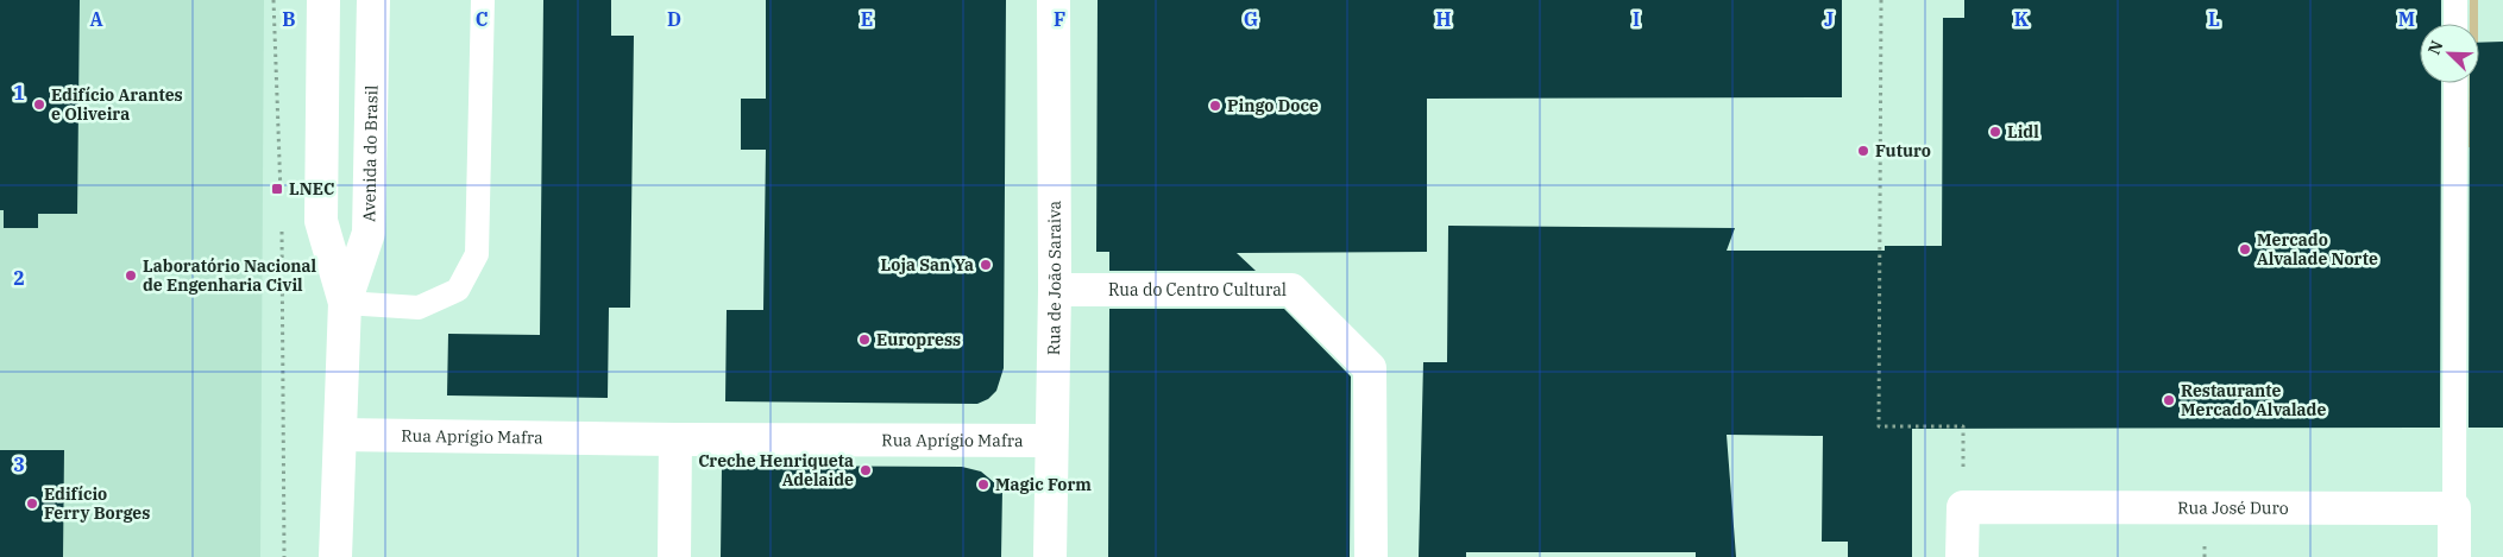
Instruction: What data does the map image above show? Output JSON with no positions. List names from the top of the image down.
{
  "streets": {
    "street": [
      "Avenida do Brasil",
      "Rua de João Saraiva",
      "Rua do Centro Cultural",
      "Rua Aprígio Mafra",
      "Rua José Duro"
    ]
  },
  "crossings": [
    ["Avenida do Brasil", "Rua Aprígio Mafra"],
    ["Rua de João Saraiva", "Rua do Centro Cultural"],
    ["Rua de João Saraiva", "Rua Aprígio Mafra"]
  ],
  "places": {
    "other": [
      "Edifício Arantes e Oliveira",
      "Pingo Doce",
      "Lidl",
      "Futuro",
      "Mercado Alvalade Norte",
      "Loja San Ya",
      "Laboratório Nacional de Engenharia Civil",
      "Europress",
      "Restaurante Mercado Alvalade",
      "Creche Henriqueta Adelaide",
      "Magic Form",
      "Edifício Ferry Borges"
    ],
    "transit": ["LNEC"]
  },
  "north": "top left",
  "grid": {
    "columns": [
      "A",
      "B",
      "C",
      "D",
      "E",
      "F",
      "G",
      "H",
      "I",
      "J",
      "K",
      "L",
      "M"
    ],
    "rows": ["1", "2", "3"]
  }
}
